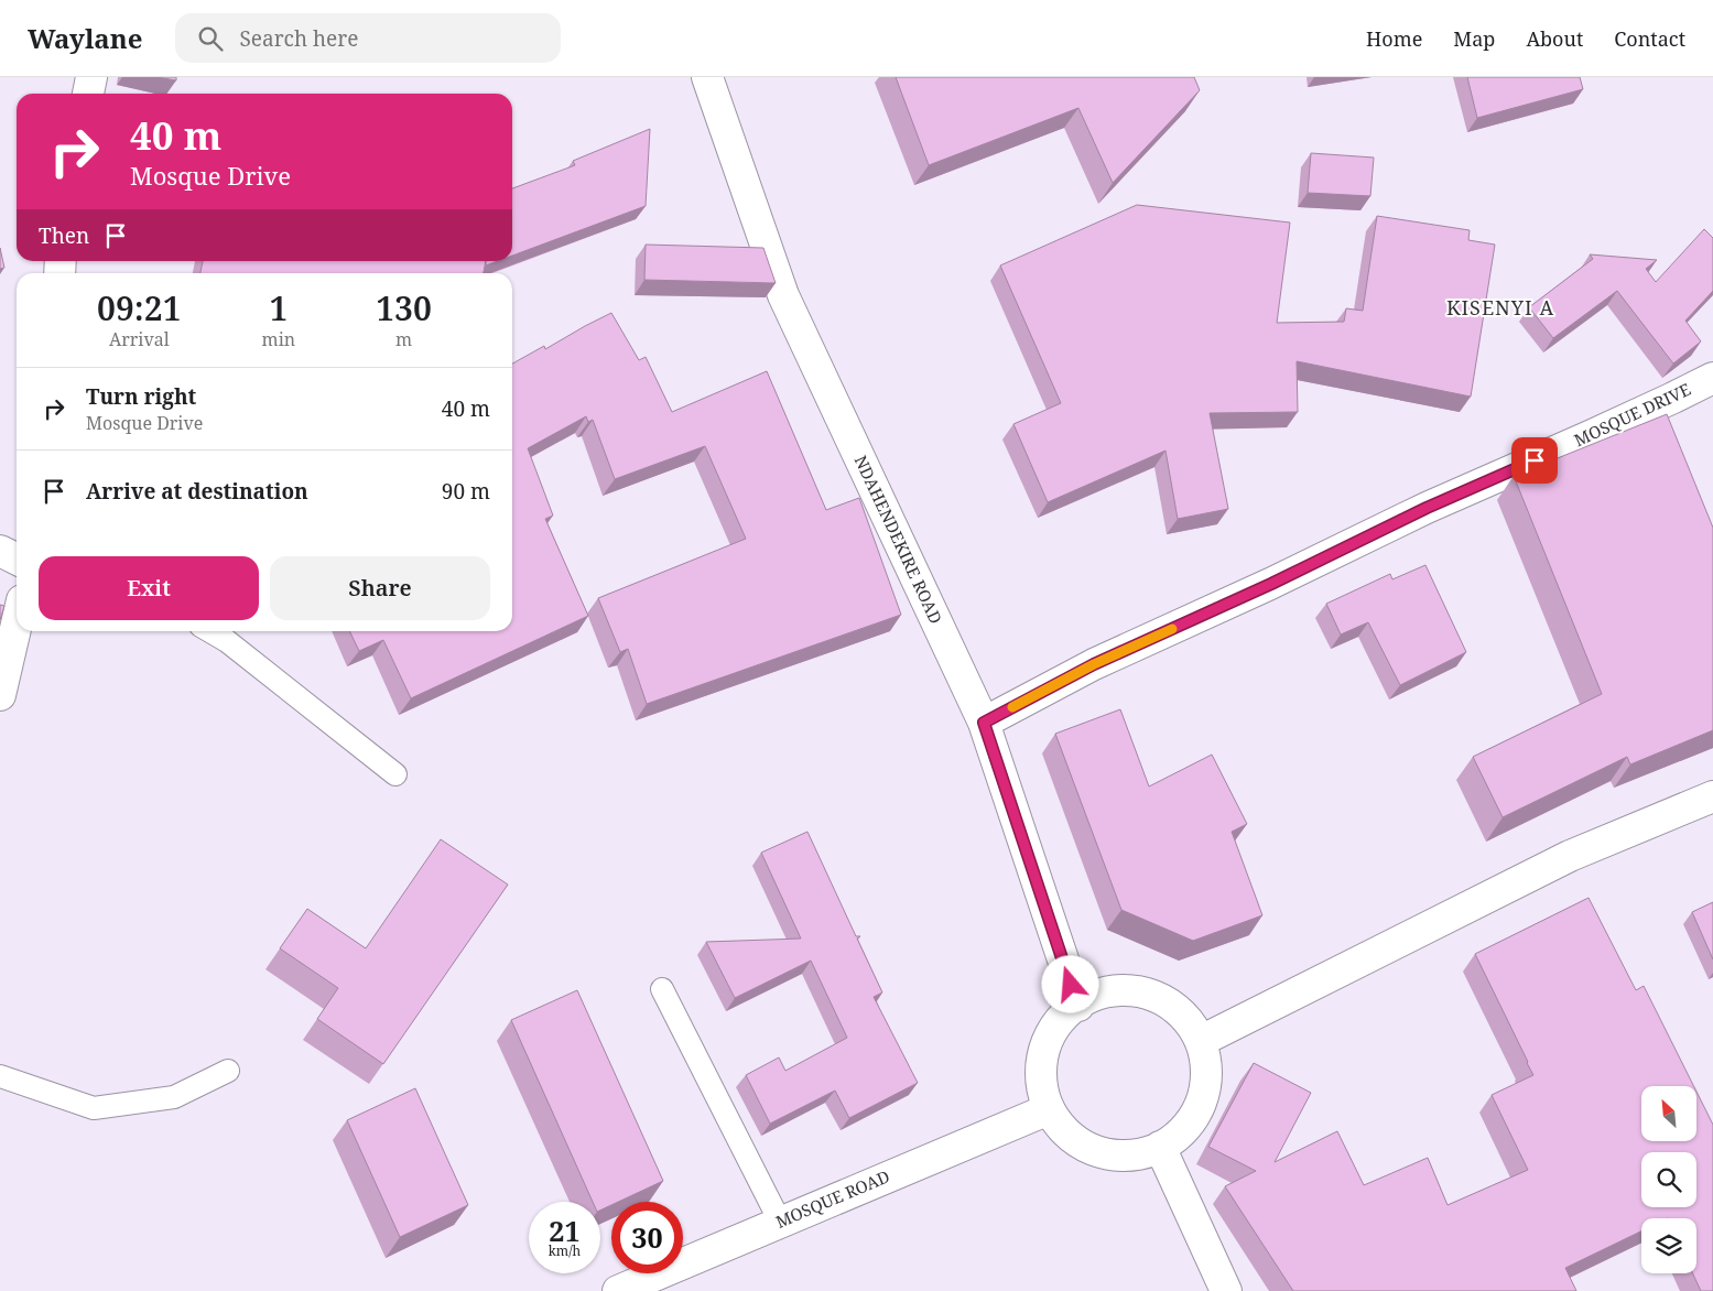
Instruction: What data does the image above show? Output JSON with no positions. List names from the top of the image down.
{
  "streets": {
    "street": ["MOSQUE DRIVE", "NDAHENDEKIRE ROAD", "MOSQUE ROAD"]
  },
  "crossings": [
    ["MOSQUE DRIVE", "NDAHENDEKIRE ROAD"],
    ["NDAHENDEKIRE ROAD", "MOSQUE ROAD"]
  ],
  "districts": ["KISENYI A"],
  "north": "top left",
  "page": {
    "header": "Waylane",
    "search": "Search here",
    "nav": [
      "Home",
      "Map",
      "About",
      "Contact"
    ],
    "turn": ["40 m", "Mosque Drive"],
    "then": "Then",
    "eta": [
      "09:21",
      "Arrival",
      "1",
      "min",
      "130",
      "m"
    ],
    "list": [
      {
        "name": "Turn right",
        "note": "Mosque Drive",
        "value": "40 m"
      },
      {
        "name": "Arrive at destination",
        "value": "90 m"
      }
    ],
    "buttons": ["Exit", "Share"],
    "speed": "21 km/h",
    "limit": "30"
  }
}
